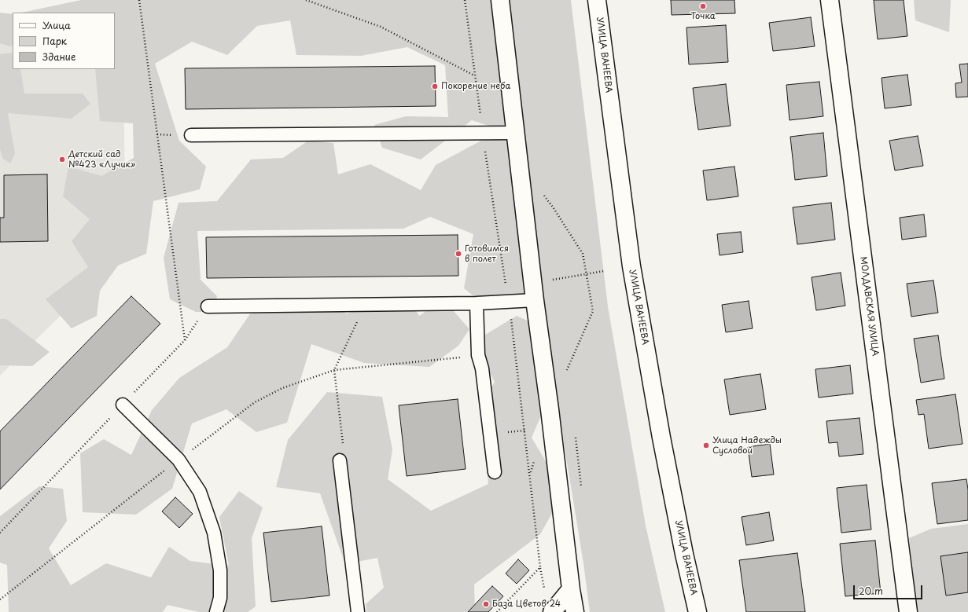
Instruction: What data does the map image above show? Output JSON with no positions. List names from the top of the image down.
{
  "streets": {
    "street": ["УЛИЦА ВАНЕЕВА", "МОЛДАВСКАЯ УЛИЦА"]
  },
  "places": [
    "Точка",
    "Покорение неба",
    "Детский сад №423 «Лучик»",
    "Готовимся в полет",
    "Улица Надежды Сусловой",
    "База Цветов 24"
  ],
  "legend": ["Улица", "Парк", "Здание"],
  "scale_bar": "20 m"
}
